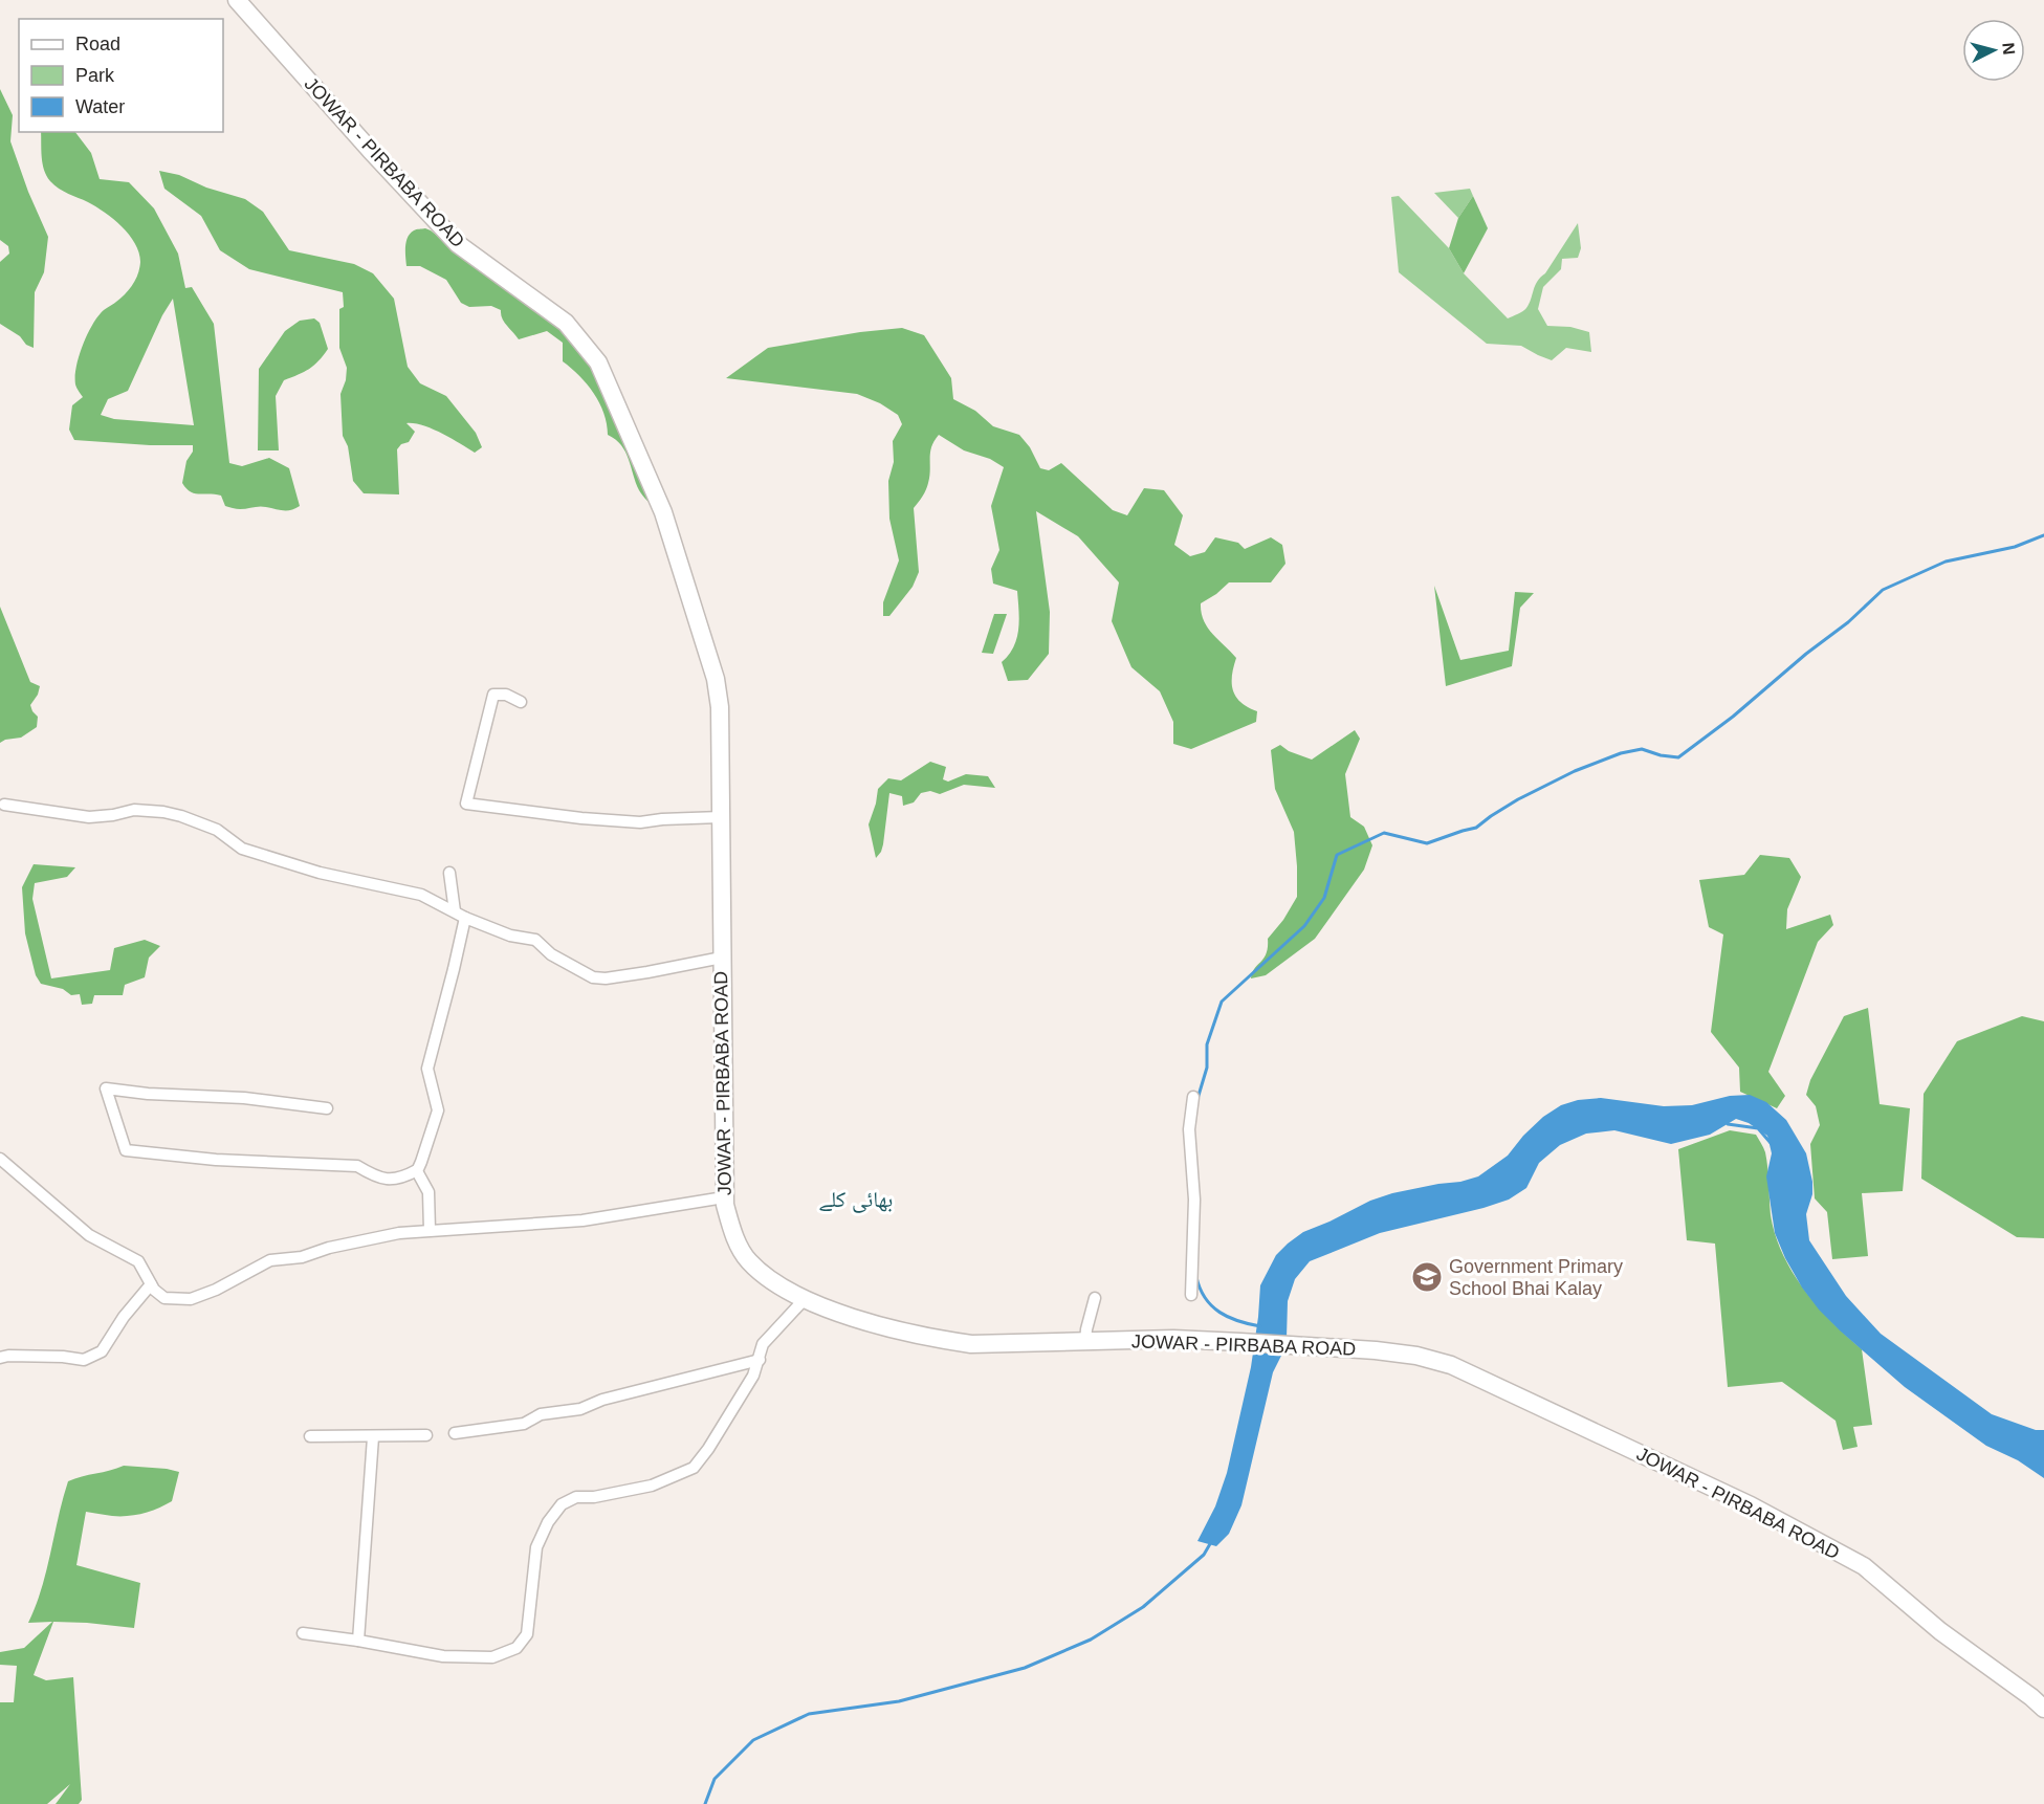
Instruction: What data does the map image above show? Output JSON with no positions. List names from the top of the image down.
{
  "streets": {
    "main road": ["JOWAR - PIRBABA ROAD"]
  },
  "districts": ["بھائی كلے"],
  "places": {
    "school or university": ["Government Primary School Bhai Kalay"]
  },
  "legend": ["Road", "Park", "Water"],
  "north": "right"
}
